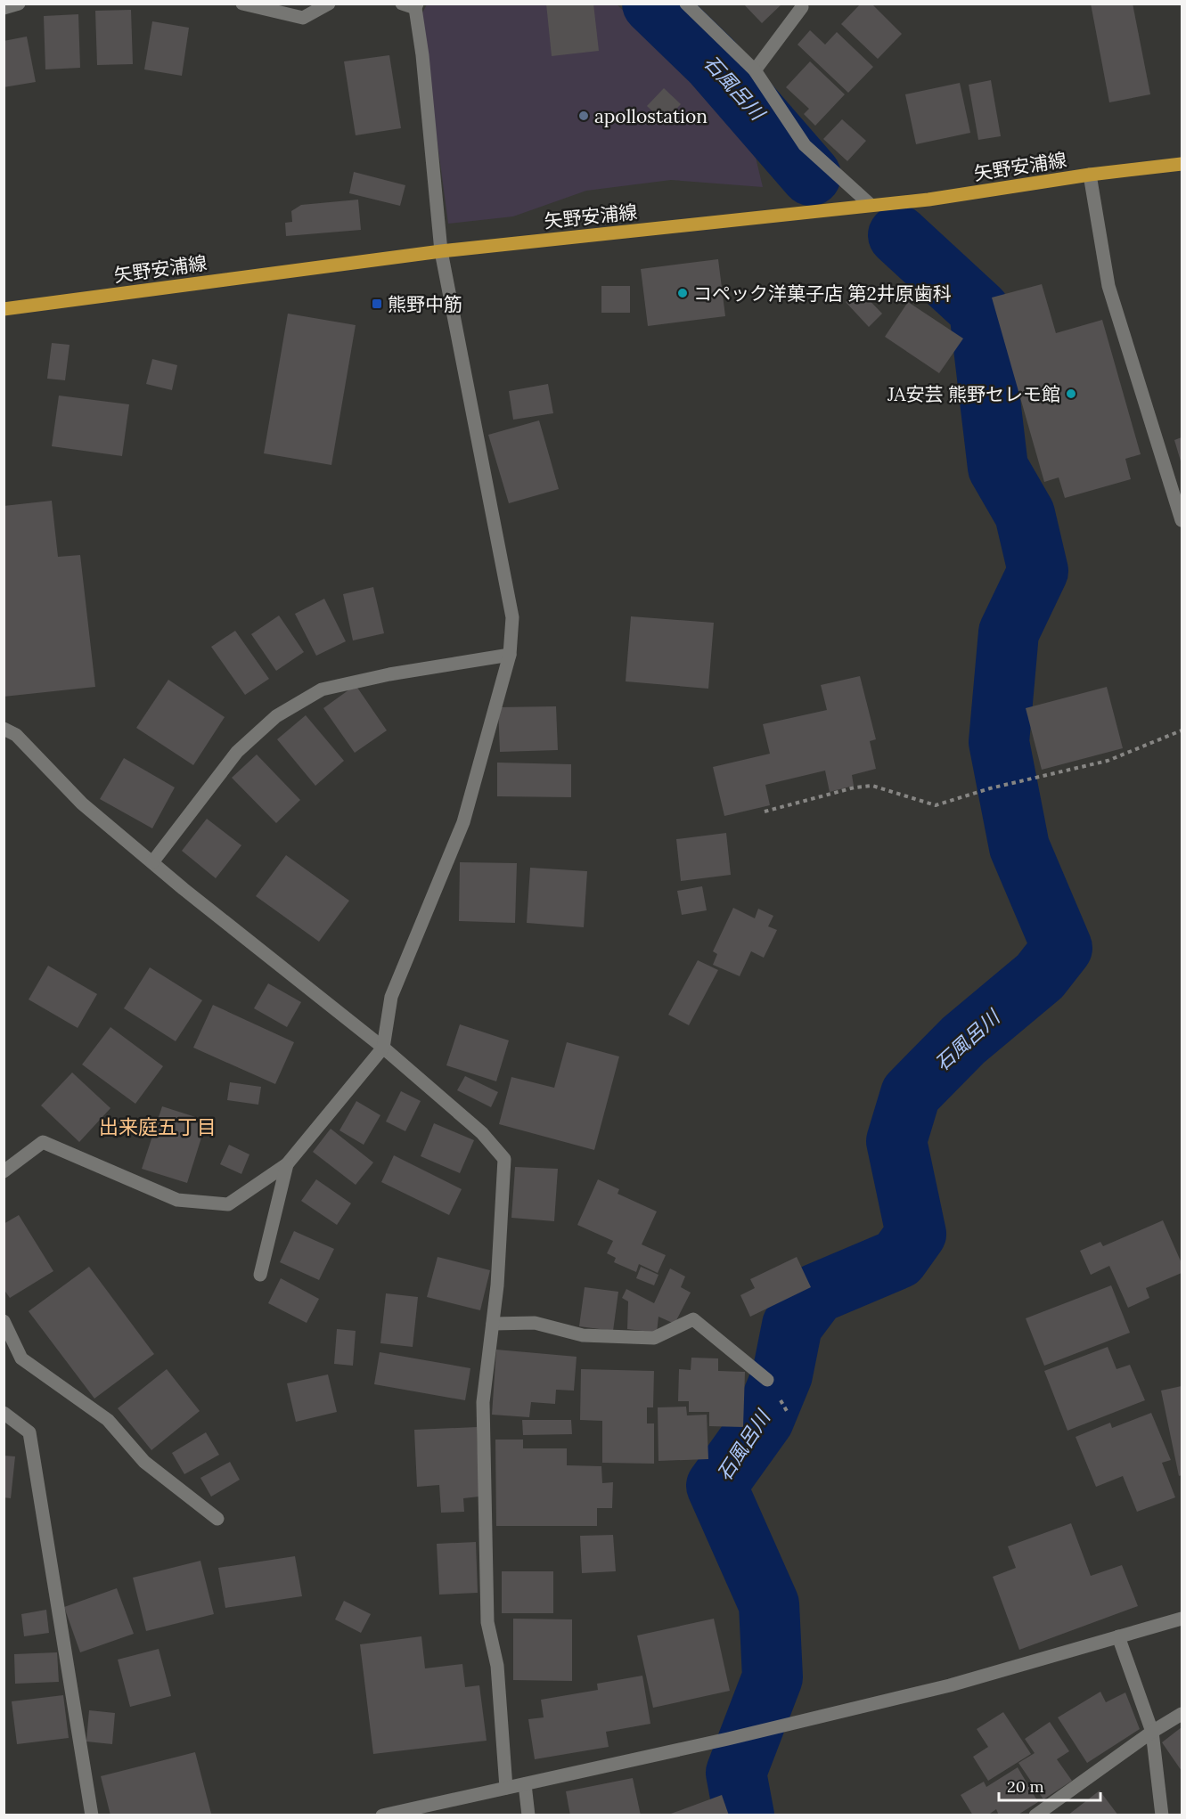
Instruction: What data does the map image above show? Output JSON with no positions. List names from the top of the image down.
{
  "streets": {
    "main road": ["矢野安浦線"]
  },
  "districts": ["出来庭五丁目"],
  "water": ["石風呂川"],
  "places": {
    "other": ["apollostation", "コペック洋菓子店 第2井原歯科", "JA安芸 熊野セレモ館"],
    "transit": ["熊野中筋"]
  },
  "scale_bar": "20 m"
}
